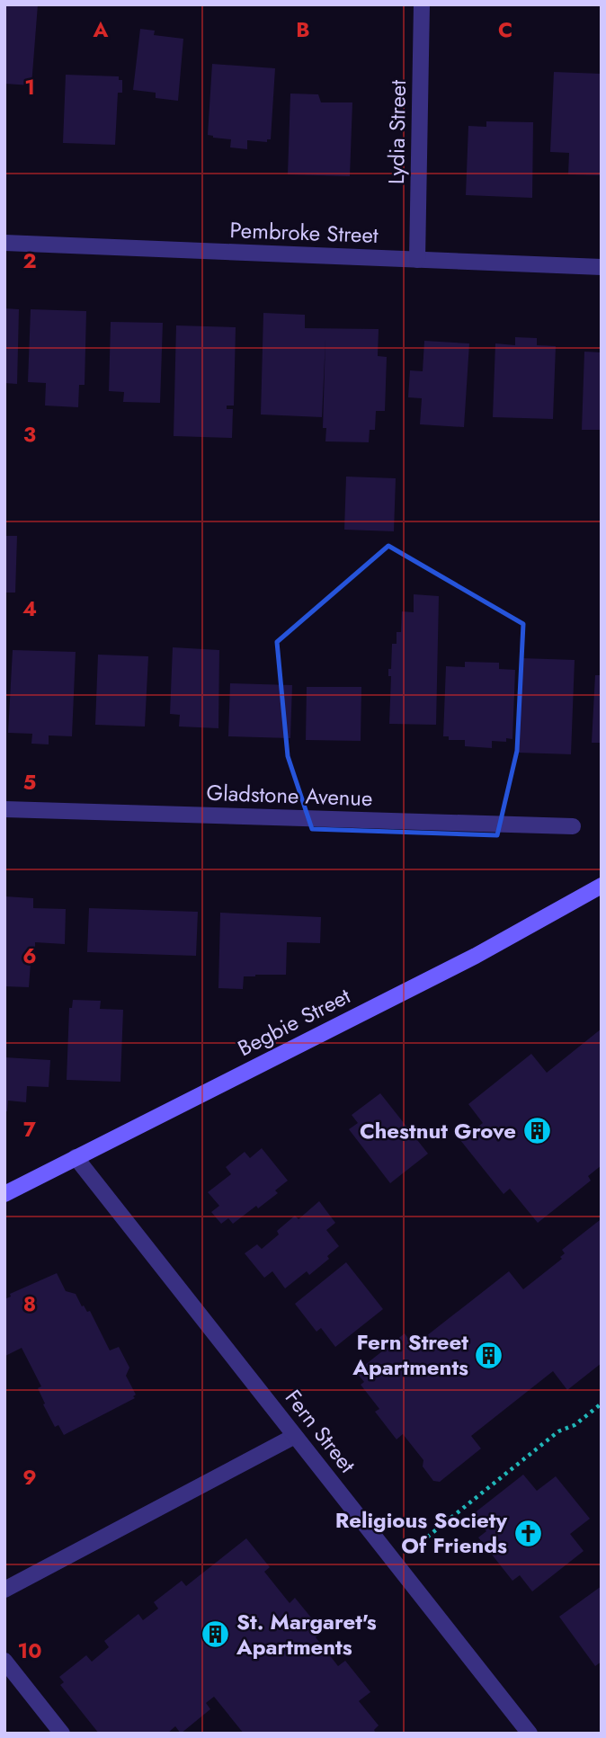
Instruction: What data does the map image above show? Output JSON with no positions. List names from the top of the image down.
{
  "streets": {
    "main road": ["Begbie Street"],
    "street": [
      "Lydia Street",
      "Pembroke Street",
      "Gladstone Avenue",
      "Fern Street"
    ]
  },
  "crossings": [
    ["Lydia Street", "Pembroke Street"],
    ["Begbie Street", "Fern Street"]
  ],
  "places": {
    "building": ["Chestnut Grove", "Fern Street Apartments", "St. Margaret's Apartments"],
    "church": ["Religious Society Of Friends"]
  },
  "grid": {
    "columns": ["A", "B", "C"],
    "rows": [
      "1",
      "2",
      "3",
      "4",
      "5",
      "6",
      "7",
      "8",
      "9",
      "10"
    ]
  }
}
